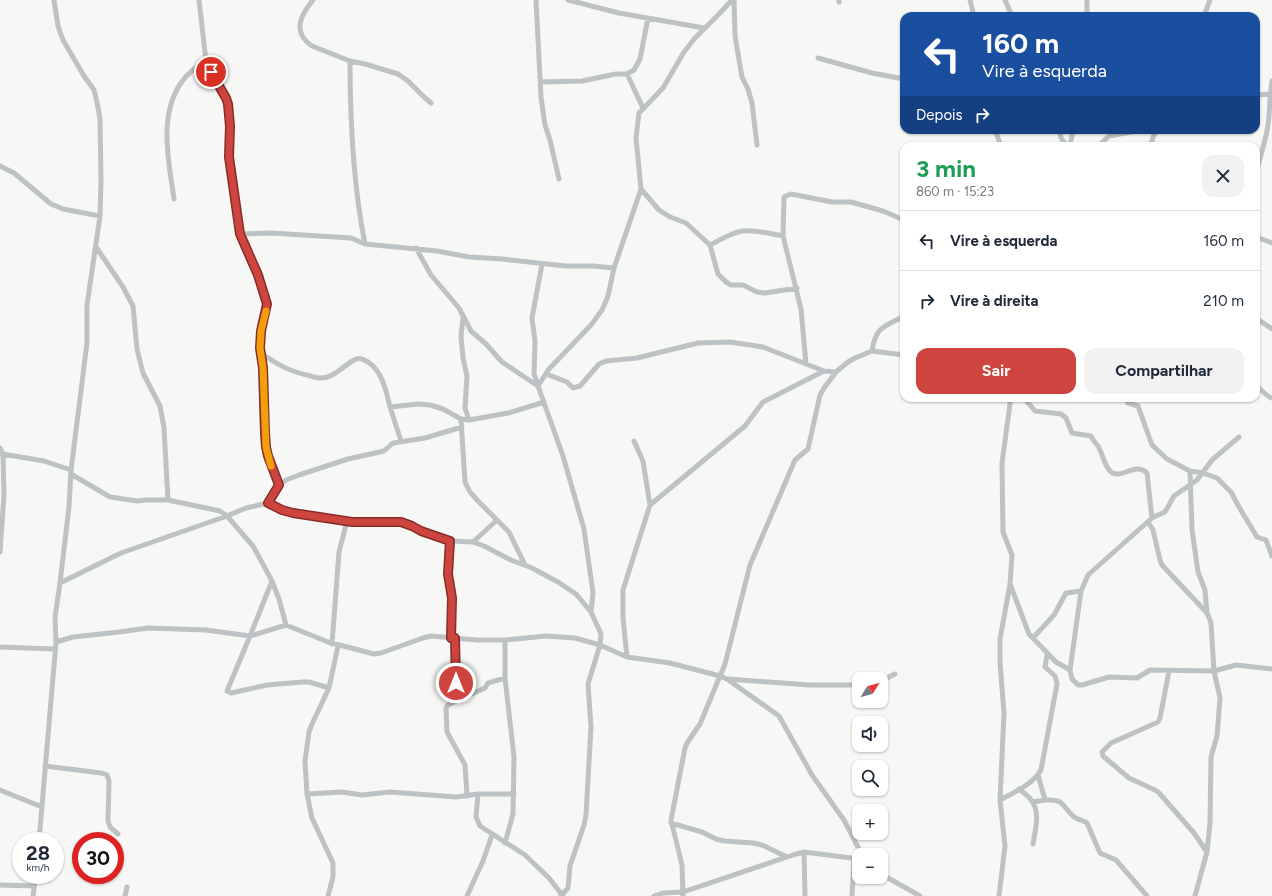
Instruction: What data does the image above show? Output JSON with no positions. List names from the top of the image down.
{
  "north": "top right",
  "page": {
    "turn": ["160 m", "Vire à esquerda"],
    "then": "Depois",
    "heading": ["3 min", "860 m · 15:23"],
    "list": [
      {
        "name": "Vire à esquerda",
        "value": "160 m"
      },
      {
        "name": "Vire à direita",
        "value": "210 m"
      }
    ],
    "buttons": ["Sair", "Compartilhar"],
    "map_buttons": ["+", "−"],
    "speed": "28 km/h",
    "limit": "30"
  }
}
